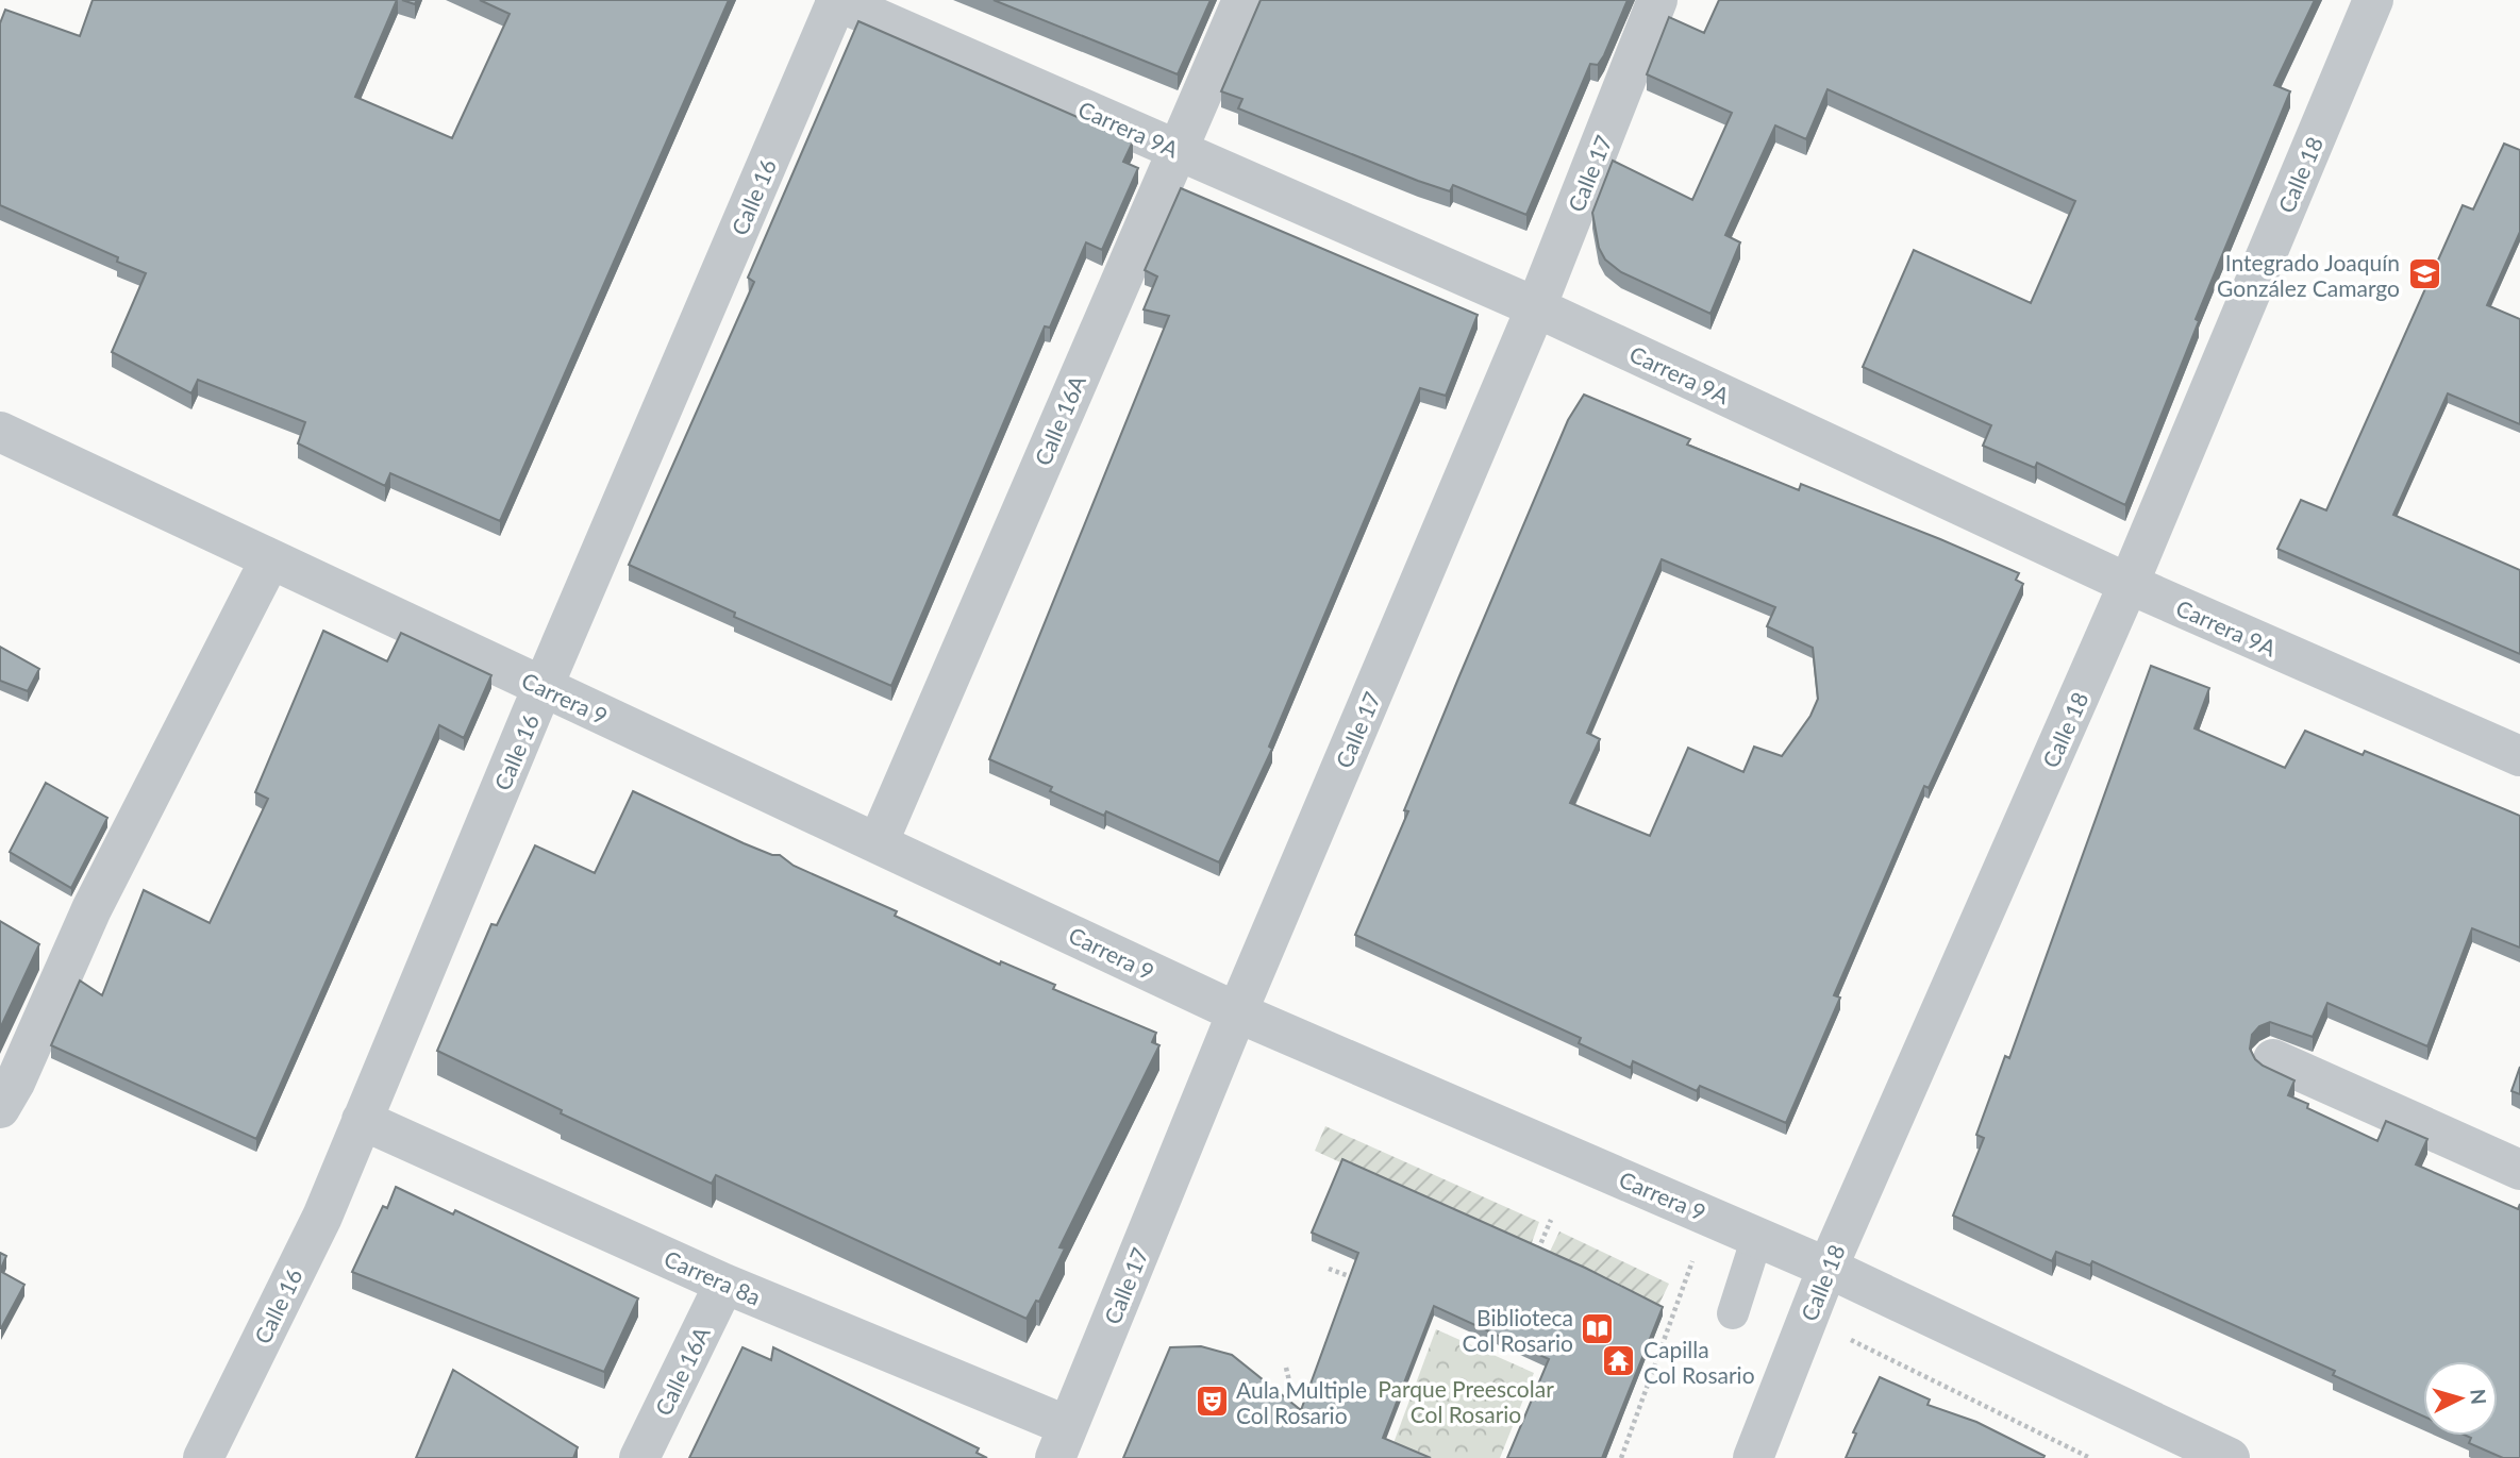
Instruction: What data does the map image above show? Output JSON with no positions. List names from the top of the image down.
{
  "streets": {
    "street": [
      "Carrera 9A",
      "Calle 17",
      "Calle 18",
      "Calle 16",
      "Calle 16A",
      "Carrera 9",
      "Carrera 8a"
    ]
  },
  "crossings": [
    ["Carrera 9A", "Calle 17"],
    ["Carrera 9A", "Calle 18"],
    ["Carrera 9A", "Calle 16"],
    ["Carrera 9A", "Calle 16A"],
    ["Calle 17", "Carrera 9"],
    ["Calle 17", "Carrera 8a"],
    ["Calle 18", "Carrera 9"],
    ["Calle 16", "Carrera 9"],
    ["Calle 16", "Carrera 8a"],
    ["Calle 16A", "Carrera 9"],
    ["Calle 16A", "Carrera 8a"]
  ],
  "parks": ["Parque Preescolar Col Rosario"],
  "places": {
    "school or university": ["Integrado Joaquín González Camargo"],
    "library": ["Biblioteca Col Rosario"],
    "temple": ["Capilla Col Rosario"],
    "theatre": ["Aula Multiple Col Rosario"]
  },
  "north": "right"
}
